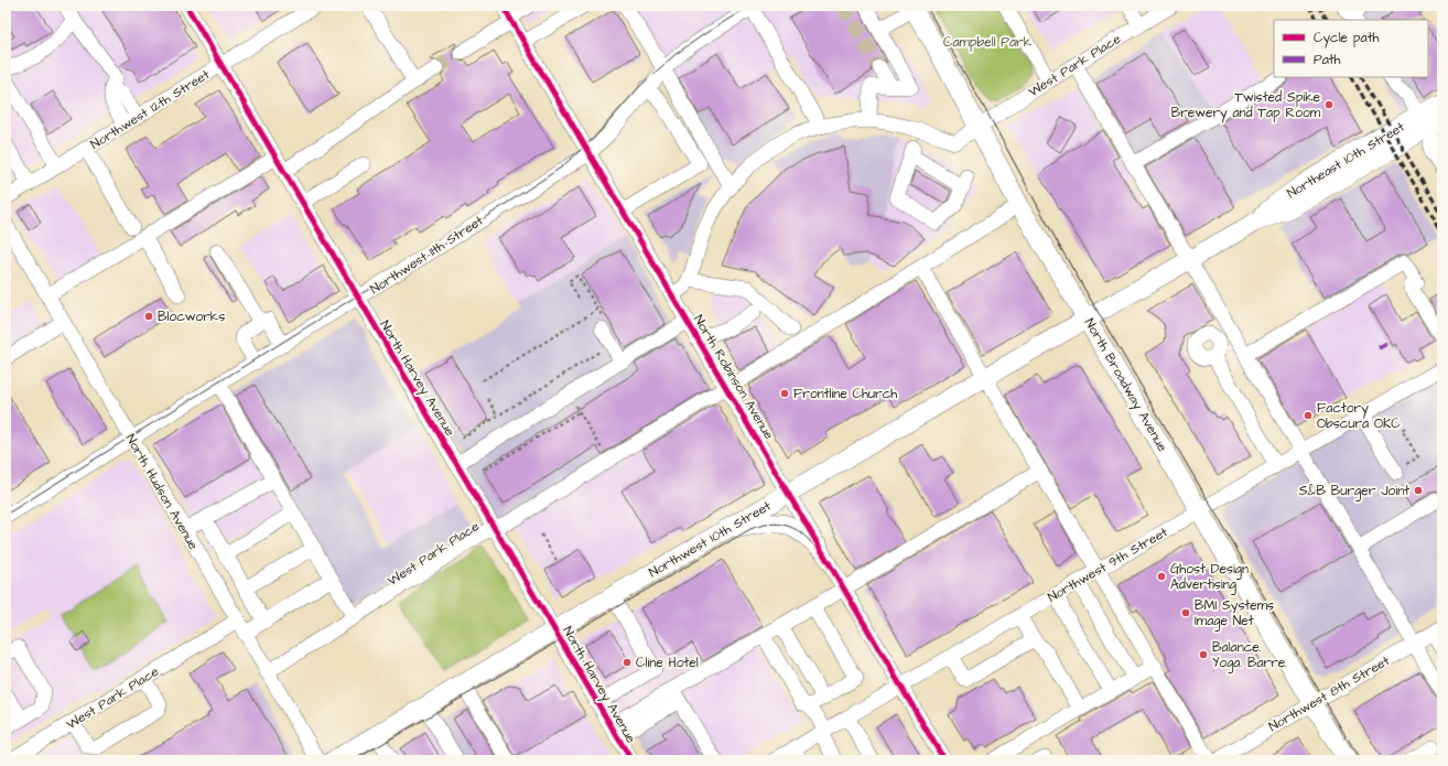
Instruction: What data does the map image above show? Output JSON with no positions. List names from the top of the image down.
{
  "streets": {
    "main road": ["Northeast 10th Street", "North Broadway Avenue", "Northwest 10th Street"],
    "street": [
      "West Park Place",
      "Northwest 12th Street",
      "Northwest 11th Street",
      "North Robinson Avenue",
      "North Harvey Avenue",
      "North Hudson Avenue",
      "Northwest 9th Street",
      "Northwest 8th Street"
    ]
  },
  "crossings": [
    ["West Park Place", "North Robinson Avenue"],
    ["West Park Place", "North Harvey Avenue"],
    ["West Park Place", "North Broadway Avenue"],
    ["West Park Place", "North Hudson Avenue"],
    ["Northwest 12th Street", "North Harvey Avenue"],
    ["Northeast 10th Street", "North Broadway Avenue"],
    ["Northeast 10th Street", "Northwest 10th Street"],
    ["Northwest 11th Street", "North Robinson Avenue"],
    ["Northwest 11th Street", "North Harvey Avenue"],
    ["Northwest 11th Street", "North Hudson Avenue"],
    ["North Robinson Avenue", "Northwest 10th Street"],
    ["North Robinson Avenue", "Northwest 9th Street"],
    ["North Harvey Avenue", "Northwest 10th Street"],
    ["North Broadway Avenue", "Northwest 10th Street"],
    ["North Broadway Avenue", "Northwest 9th Street"],
    ["North Broadway Avenue", "Northwest 8th Street"]
  ],
  "parks": ["Campbell Park"],
  "places": [
    "Twisted Spike Brewery and Tap Room",
    "Blocworks",
    "Frontline Church",
    "Factory Obscura OKC",
    "S&B Burger Joint",
    "Ghost Design Advertising",
    "BMI Systems Image Net",
    "Balance. Yoga. Barre.",
    "Cline Hotel"
  ],
  "legend": ["Cycle path", "Path"]
}
